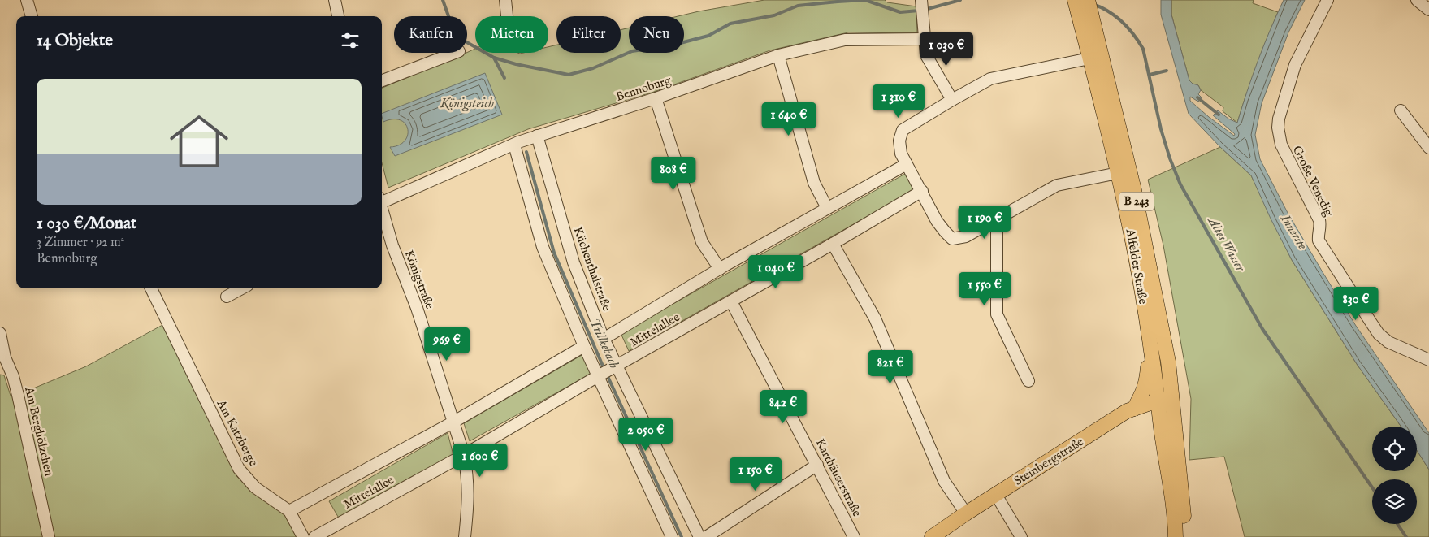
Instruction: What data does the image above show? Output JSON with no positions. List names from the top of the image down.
{
  "streets": {
    "main road": ["B 243", "Alfelder Straße", "Steinbergstraße"],
    "street": [
      "Bennoburg",
      "Große Venedig",
      "Küchenthalstraße",
      "Königstraße",
      "Mittelallee",
      "Am Berghölzchen",
      "Am Katzberge",
      "Karthäuserstraße"
    ]
  },
  "crossings": [
    ["Bennoburg", "Küchenthalstraße"],
    ["B 243", "Alfelder Straße"],
    ["B 243", "Steinbergstraße"],
    ["Alfelder Straße", "Steinbergstraße"],
    ["Küchenthalstraße", "Mittelallee"],
    ["Königstraße", "Mittelallee"],
    ["Mittelallee", "Am Katzberge"],
    ["Mittelallee", "Karthäuserstraße"]
  ],
  "water": [
    "Königsteich",
    "Innerste",
    "Altes Wasser",
    "Trillkebach"
  ],
  "page": {
    "chip": [
      "Kaufen",
      "Mieten",
      "Filter",
      "Neu"
    ],
    "heading": "14 Objekte",
    "price": [
      "1 030 €",
      "1 310 €",
      "1 640 €",
      "808 €",
      "1 190 €",
      "1 040 €",
      "1 550 €",
      "830 €",
      "969 €",
      "821 €",
      "842 €",
      "2 050 €",
      "1 600 €",
      "1 150 €"
    ],
    "list": [
      {
        "name": "1 030 €/Monat",
        "note": "3 Zimmer · 92 m² · Bennoburg"
      }
    ]
  }
}
